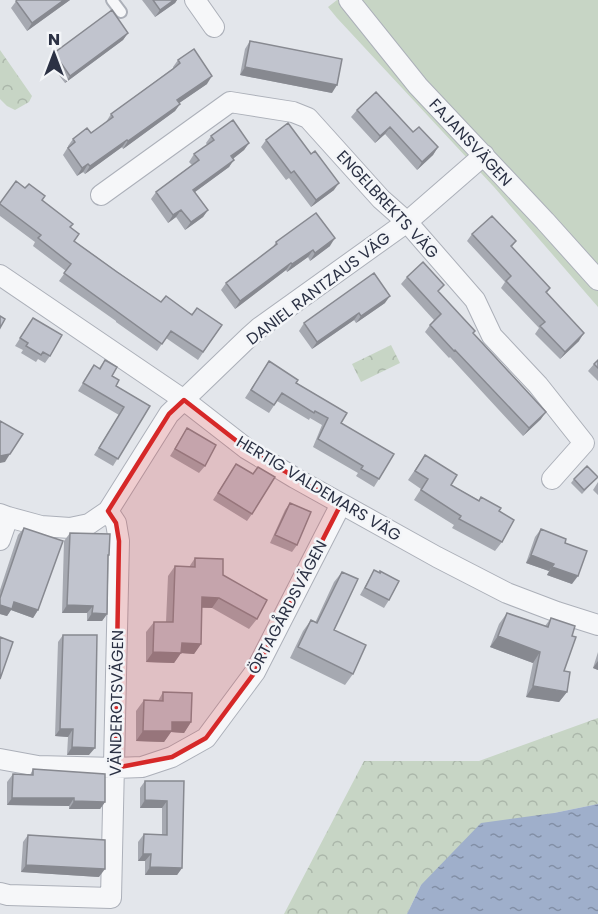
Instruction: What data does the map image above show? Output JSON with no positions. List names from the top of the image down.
{
  "streets": {
    "street": [
      "FAJANSVÄGEN",
      "ENGELBREKTS VÄG",
      "DANIEL RANTZAUS VÄG",
      "HERTIG VALDEMARS VÄG",
      "ÖRTAGÅRDSVÄGEN",
      "VÄNDEROTSVÄGEN"
    ]
  },
  "crossings": [
    ["FAJANSVÄGEN", "DANIEL RANTZAUS VÄG"],
    ["ENGELBREKTS VÄG", "DANIEL RANTZAUS VÄG"],
    ["DANIEL RANTZAUS VÄG", "HERTIG VALDEMARS VÄG"],
    ["DANIEL RANTZAUS VÄG", "VÄNDEROTSVÄGEN"],
    ["HERTIG VALDEMARS VÄG", "ÖRTAGÅRDSVÄGEN"],
    ["ÖRTAGÅRDSVÄGEN", "VÄNDEROTSVÄGEN"]
  ],
  "north": "top"
}
